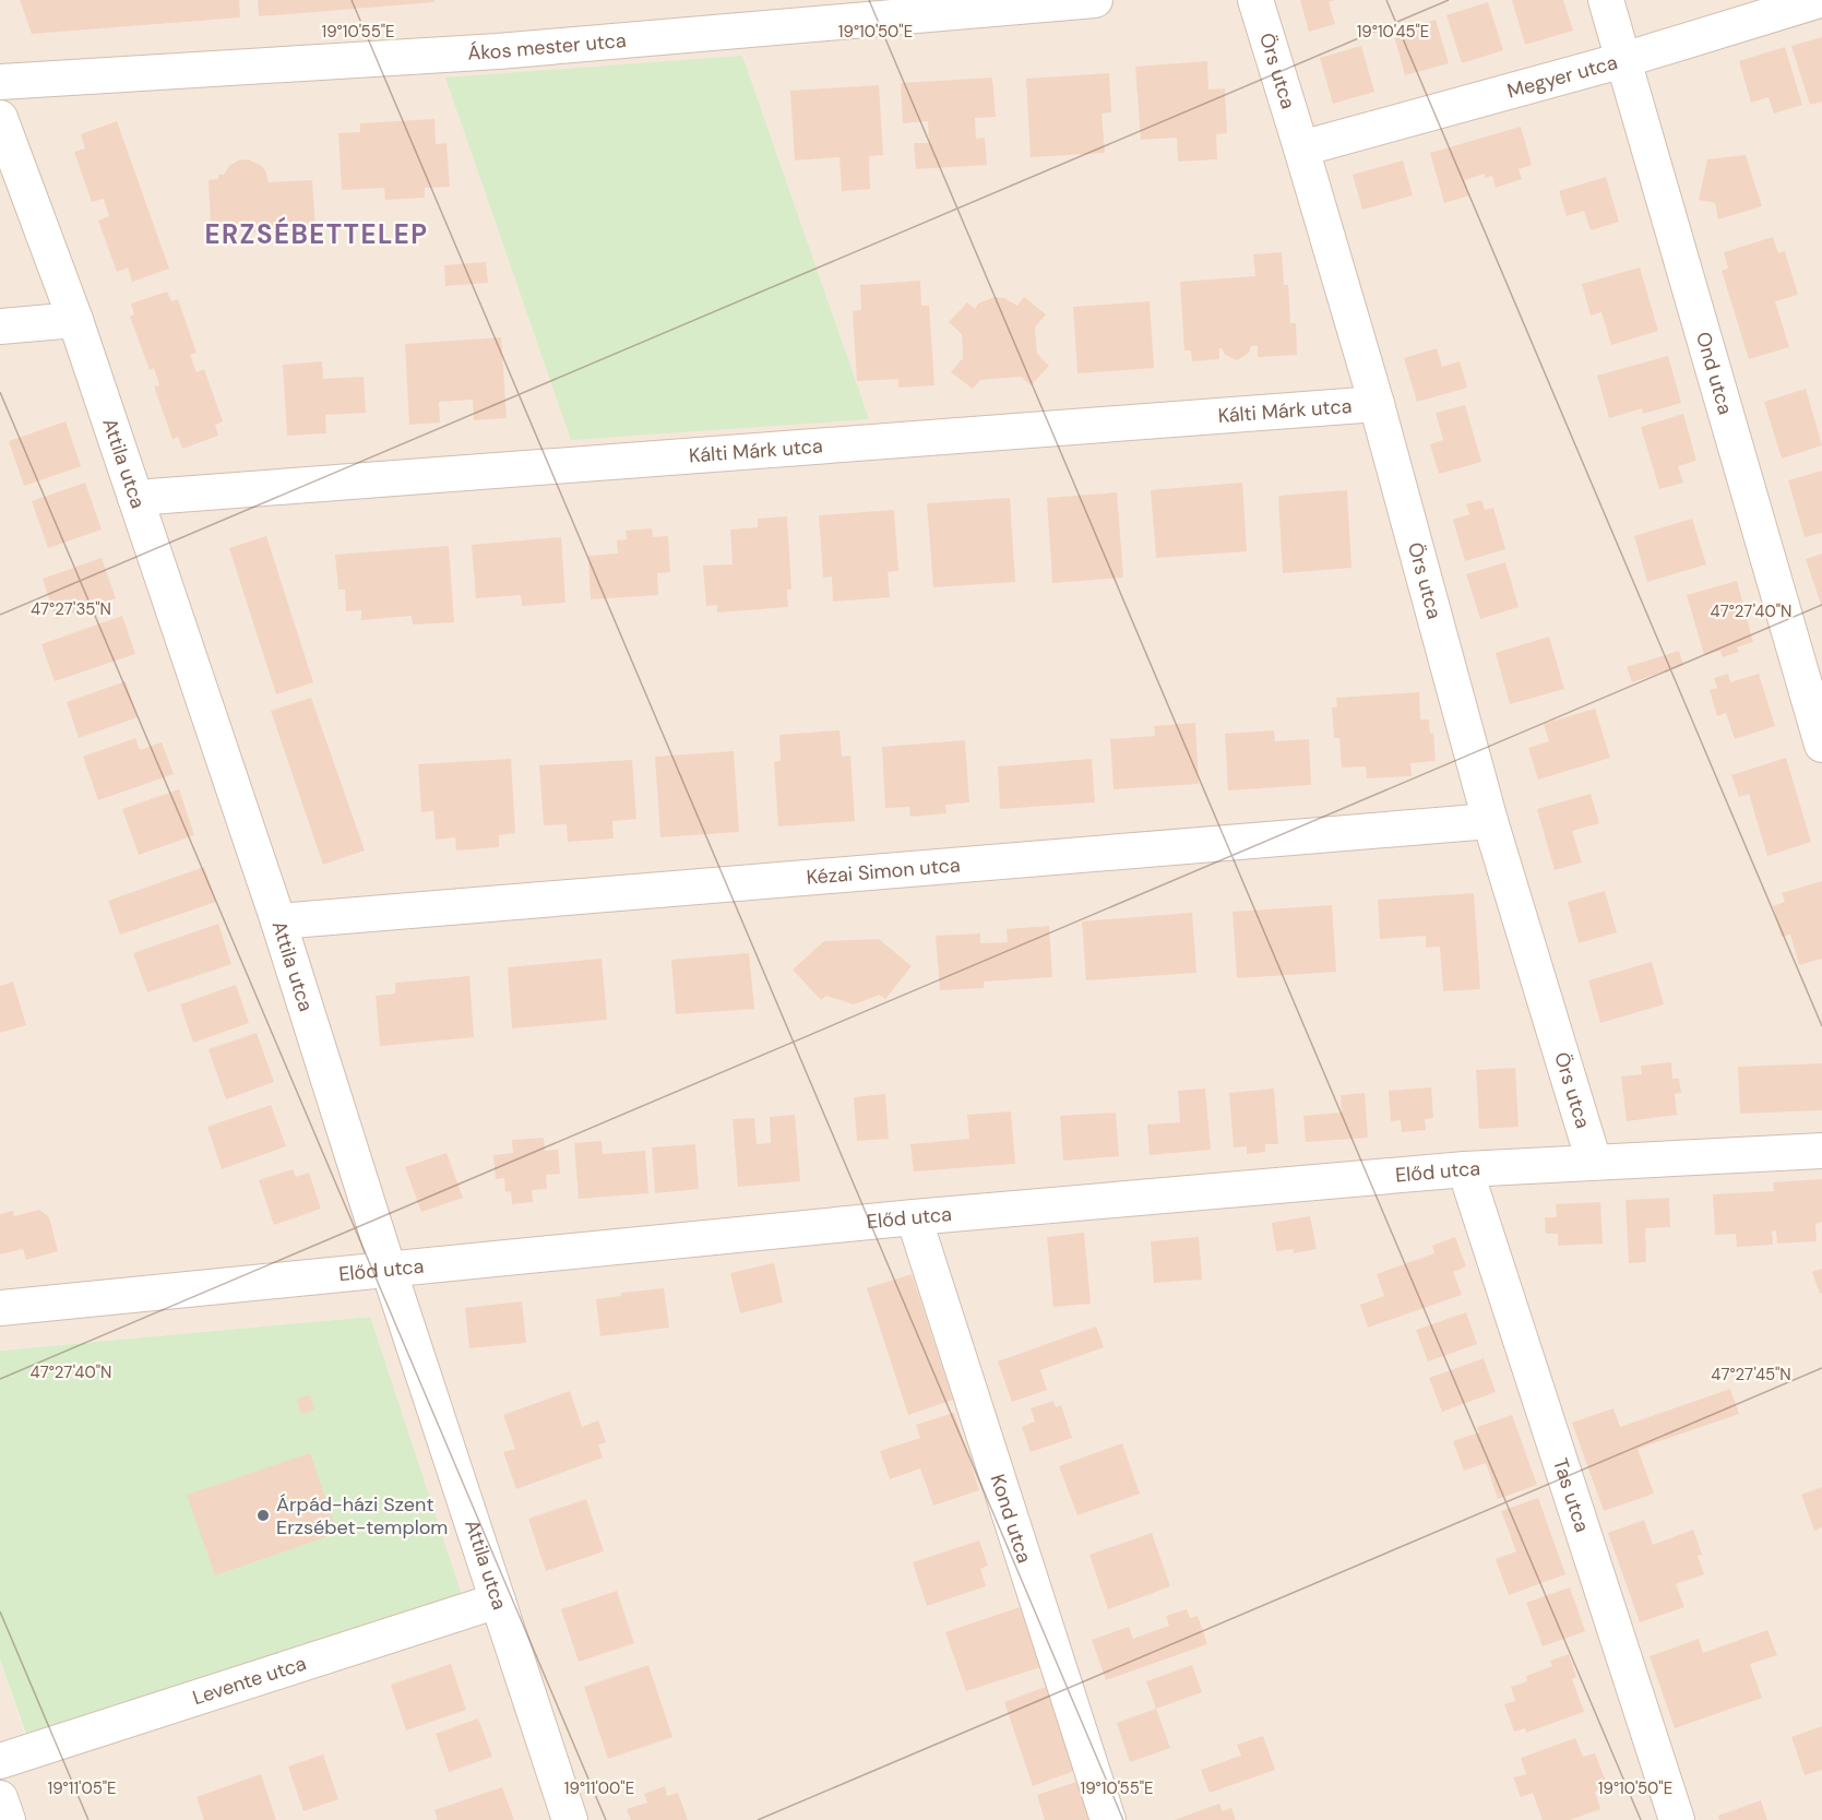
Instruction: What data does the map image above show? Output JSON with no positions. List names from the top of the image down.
{
  "streets": {
    "street": [
      "Ákos mester utca",
      "Örs utca",
      "Megyer utca",
      "Ond utca",
      "Kálti Márk utca",
      "Attila utca",
      "Kézai Simon utca",
      "Előd utca",
      "Tas utca",
      "Kond utca",
      "Levente utca"
    ]
  },
  "crossings": [
    ["Örs utca", "Megyer utca"],
    ["Örs utca", "Kálti Márk utca"],
    ["Örs utca", "Kézai Simon utca"],
    ["Örs utca", "Előd utca"],
    ["Megyer utca", "Ond utca"],
    ["Kálti Márk utca", "Attila utca"],
    ["Attila utca", "Kézai Simon utca"],
    ["Attila utca", "Előd utca"],
    ["Attila utca", "Levente utca"],
    ["Előd utca", "Tas utca"],
    ["Előd utca", "Kond utca"]
  ],
  "districts": ["ERZSÉBETTELEP"],
  "places": ["Árpád-házi Szent Erzsébet-templom"],
  "coordinates": [
    "19°10'55\"E",
    "19°10'50\"E",
    "19°10'45\"E",
    "47°27'35\"N",
    "47°27'40\"N",
    "47°27'45\"N",
    "19°11'05\"E",
    "19°11'00\"E"
  ]
}
